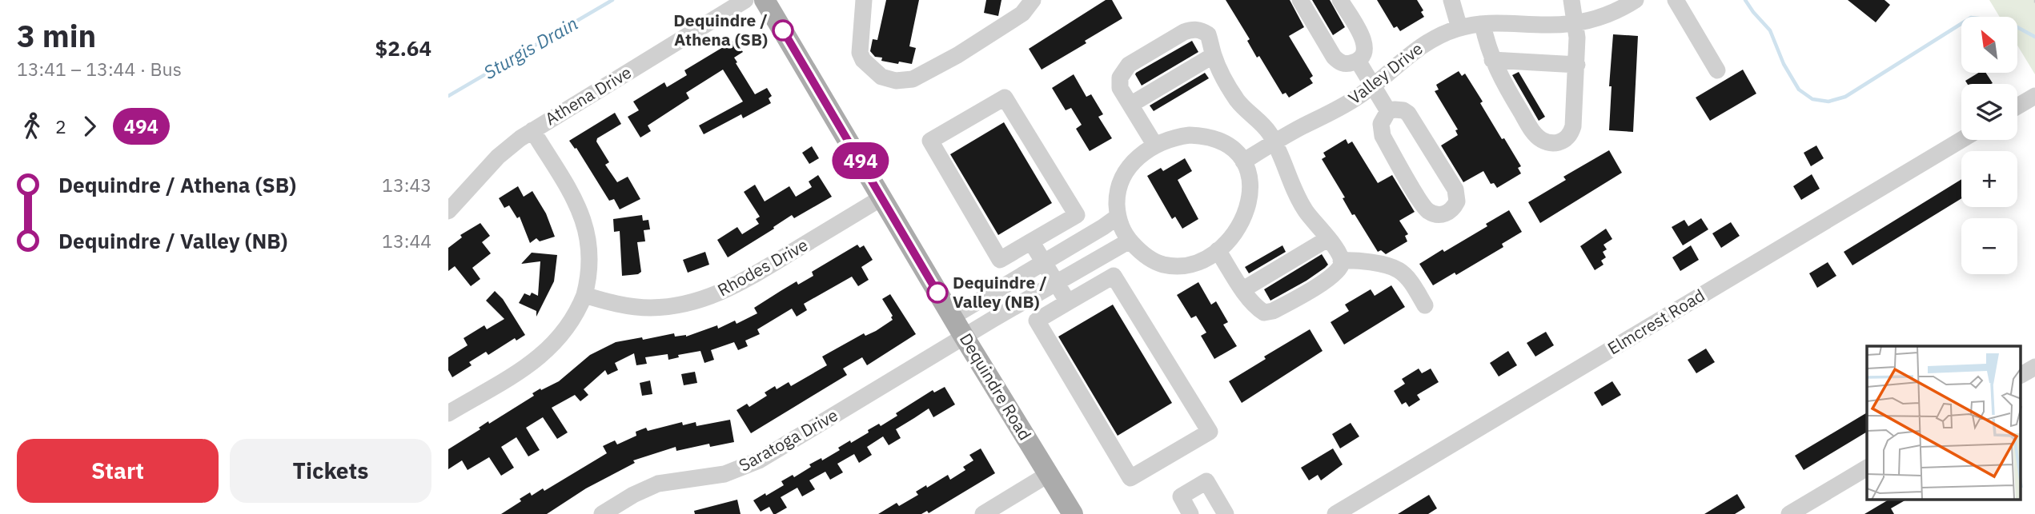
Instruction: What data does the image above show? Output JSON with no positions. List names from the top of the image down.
{
  "streets": {
    "main road": ["Dequindre Road"],
    "street": [
      "Valley Drive",
      "Athena Drive",
      "Rhodes Drive",
      "Elmcrest Road",
      "Saratoga Drive"
    ]
  },
  "crossings": [
    ["Rhodes Drive", "Dequindre Road"],
    ["Dequindre Road", "Saratoga Drive"]
  ],
  "water": ["Sturgis Drain"],
  "places": ["Dequindre / Athena (SB)", "Dequindre / Valley (NB)"],
  "lines": ["bus line 494"],
  "north": "top left",
  "page": {
    "heading": ["3 min", "13:41 – 13:44 · Bus", "$2.64"],
    "on_map": "494",
    "map_buttons": ["+", "−"],
    "legs": ["2", "494"],
    "list": [
      {
        "name": "Dequindre / Athena (SB)",
        "value": "13:43"
      },
      {
        "name": "Dequindre / Valley (NB)",
        "value": "13:44"
      }
    ],
    "buttons": ["Start", "Tickets"]
  }
}
